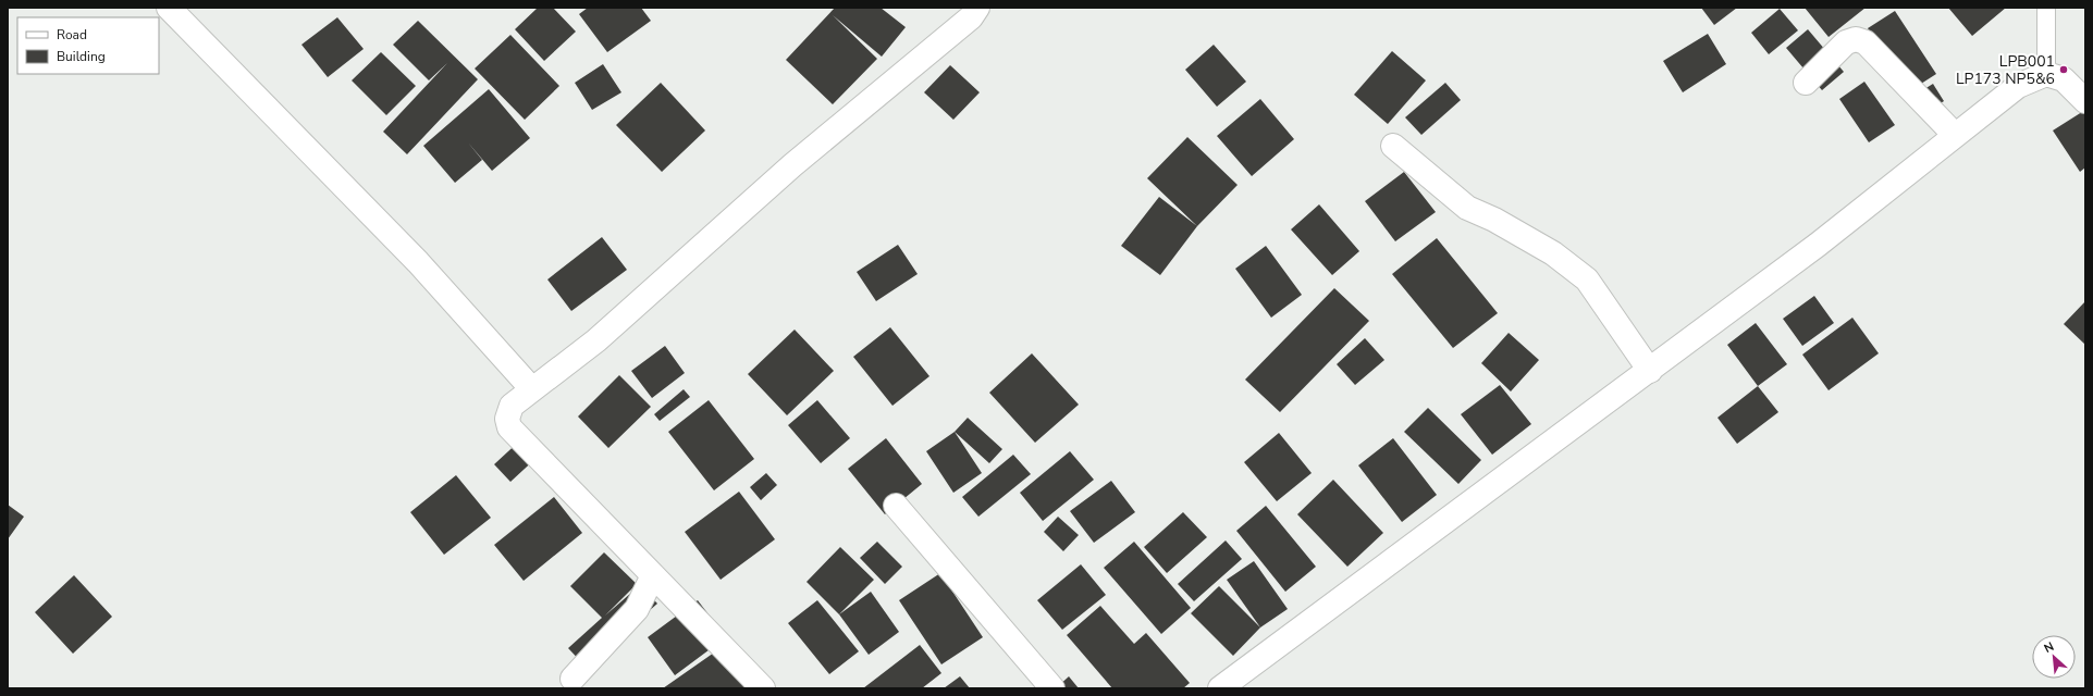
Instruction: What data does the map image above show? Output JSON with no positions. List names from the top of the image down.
{
  "places": ["LPB001 LP173 NP5&6"],
  "legend": ["Road", "Building"],
  "north": "top left"
}
